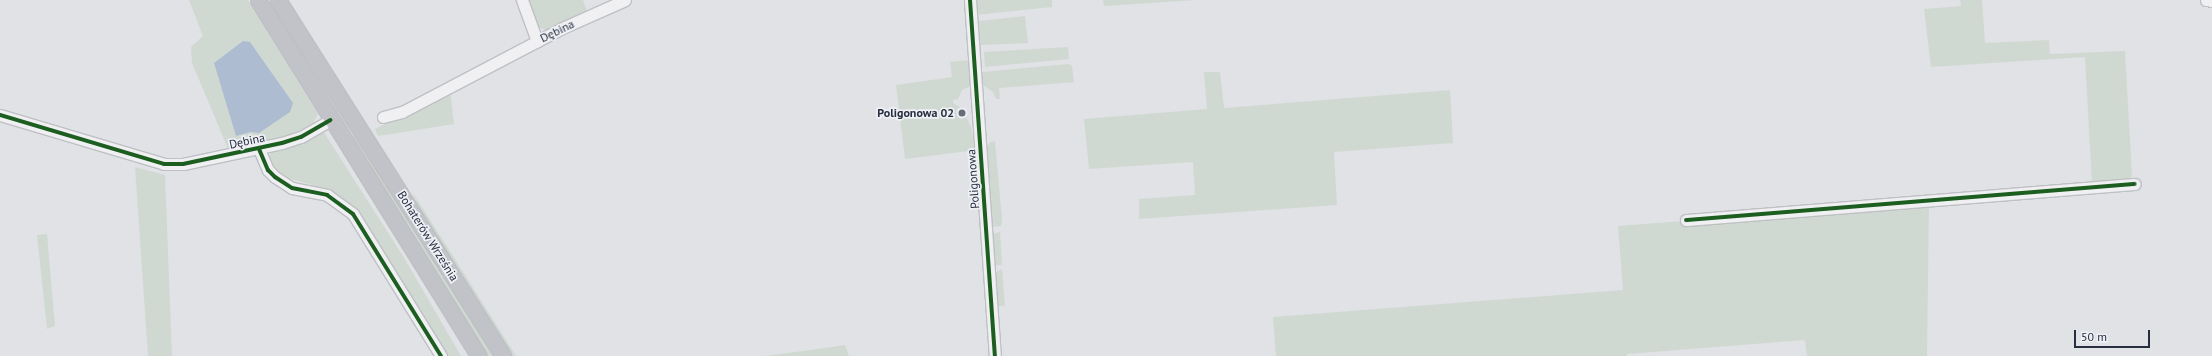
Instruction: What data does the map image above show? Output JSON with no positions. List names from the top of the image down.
{
  "streets": {
    "main road": ["Bohaterów Września"],
    "street": ["Dębina", "Poligonowa"]
  },
  "crossings": [
    ["Dębina", "Bohaterów Września"]
  ],
  "places": ["Poligonowa 02"],
  "scale_bar": "50 m"
}
